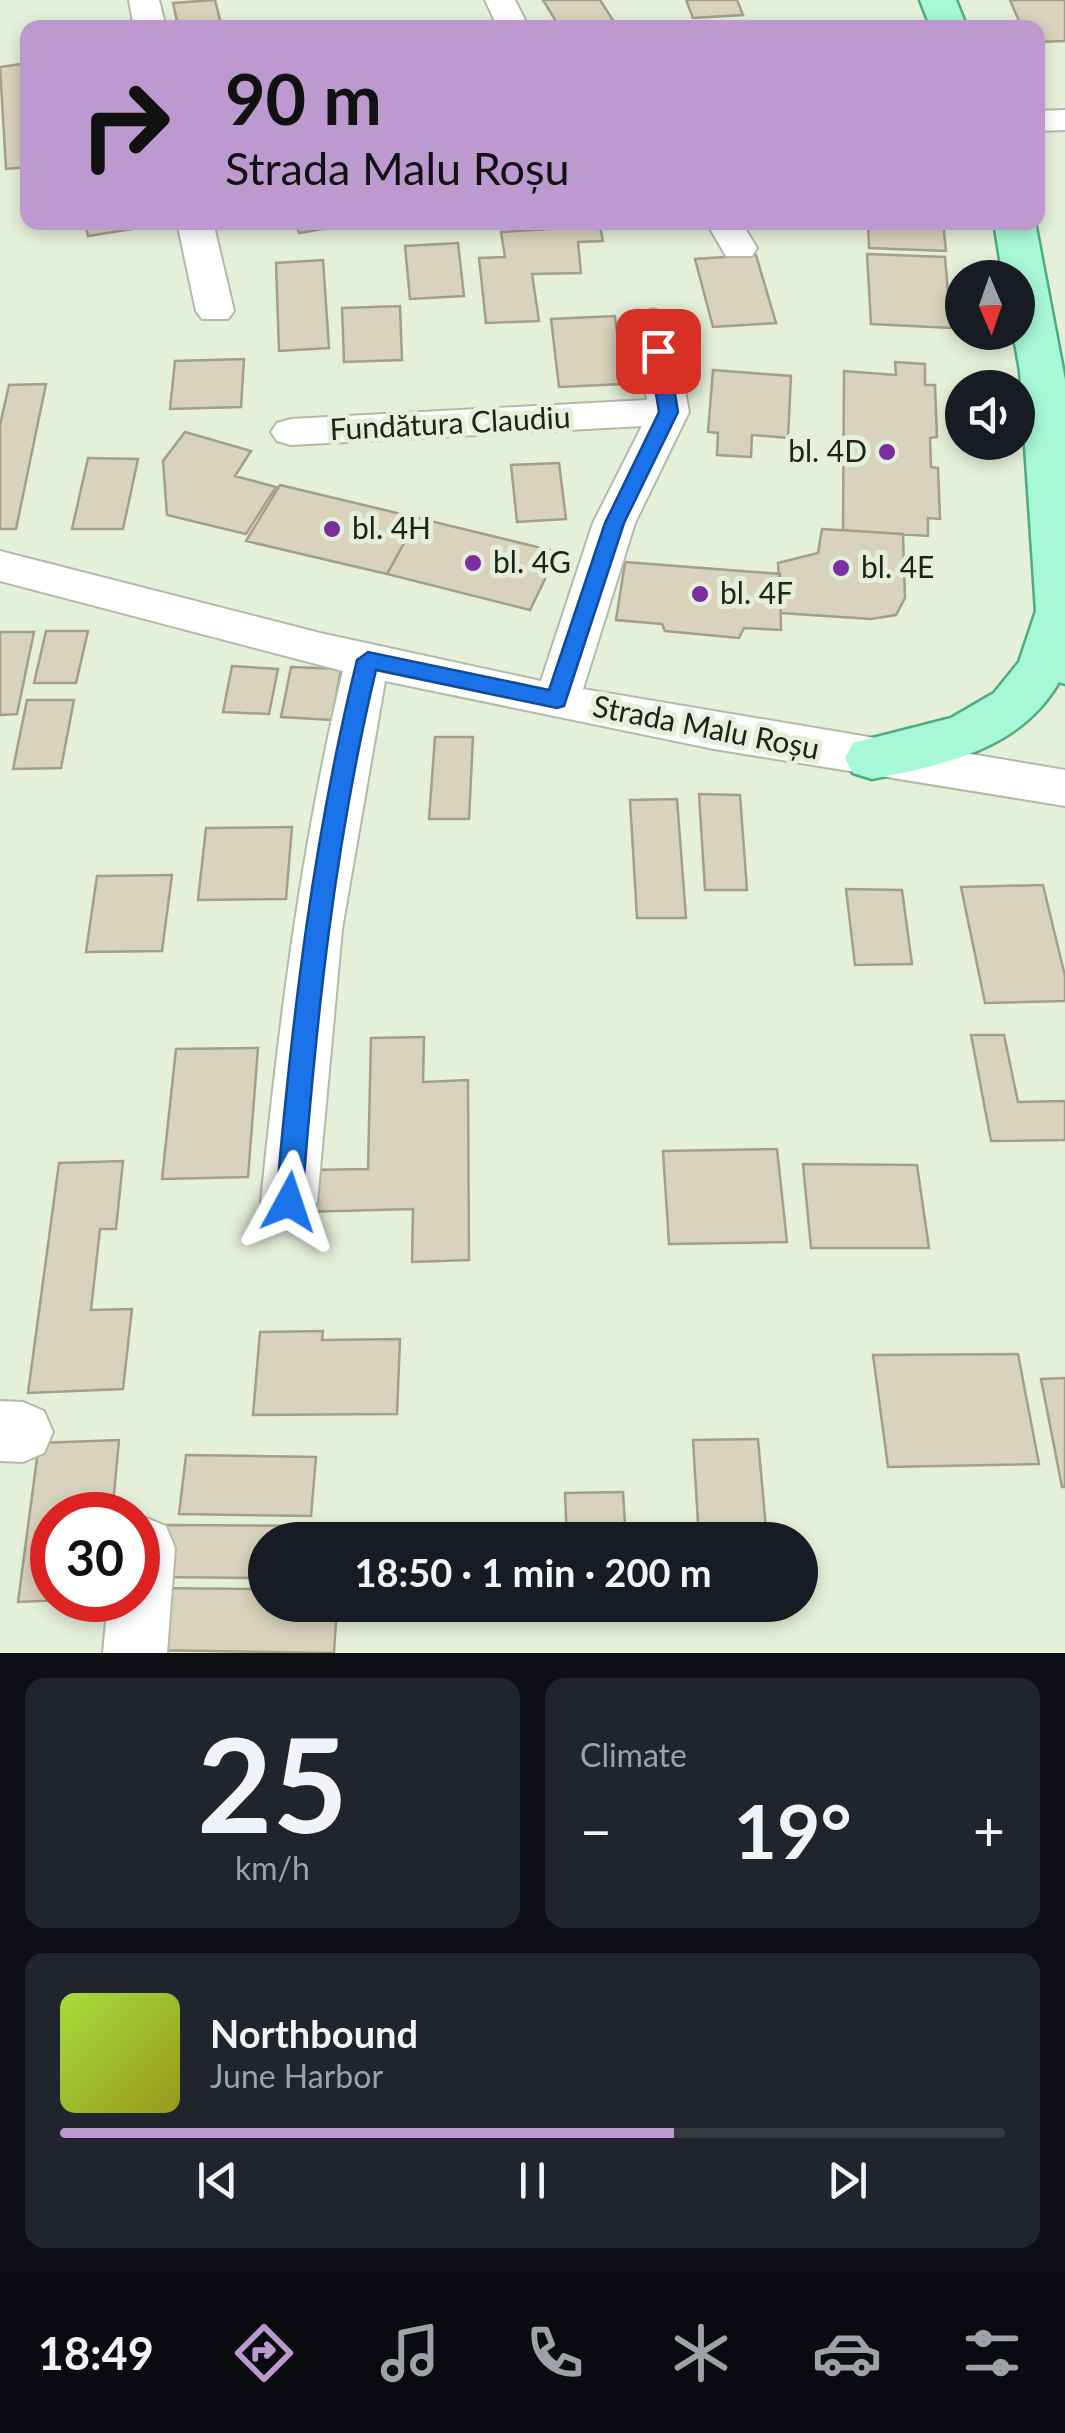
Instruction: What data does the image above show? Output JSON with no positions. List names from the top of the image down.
{
  "streets": {
    "street": ["Fundătura Claudiu", "Strada Malu Roșu"]
  },
  "places": [
    "bl. 4D",
    "bl. 4H",
    "bl. 4G",
    "bl. 4E",
    "bl. 4F"
  ],
  "north": "bottom",
  "page": {
    "turn": ["90 m", "Strada Malu Roșu"],
    "limit": "30",
    "trip": "18:50 · 1 min · 200 m",
    "tile": [
      ["25", "km/h"],
      "Climate"
    ],
    "heat": ["−", "19°", "+"],
    "song": ["Northbound", "June Harbor"],
    "tabs": "18:49"
  }
}
